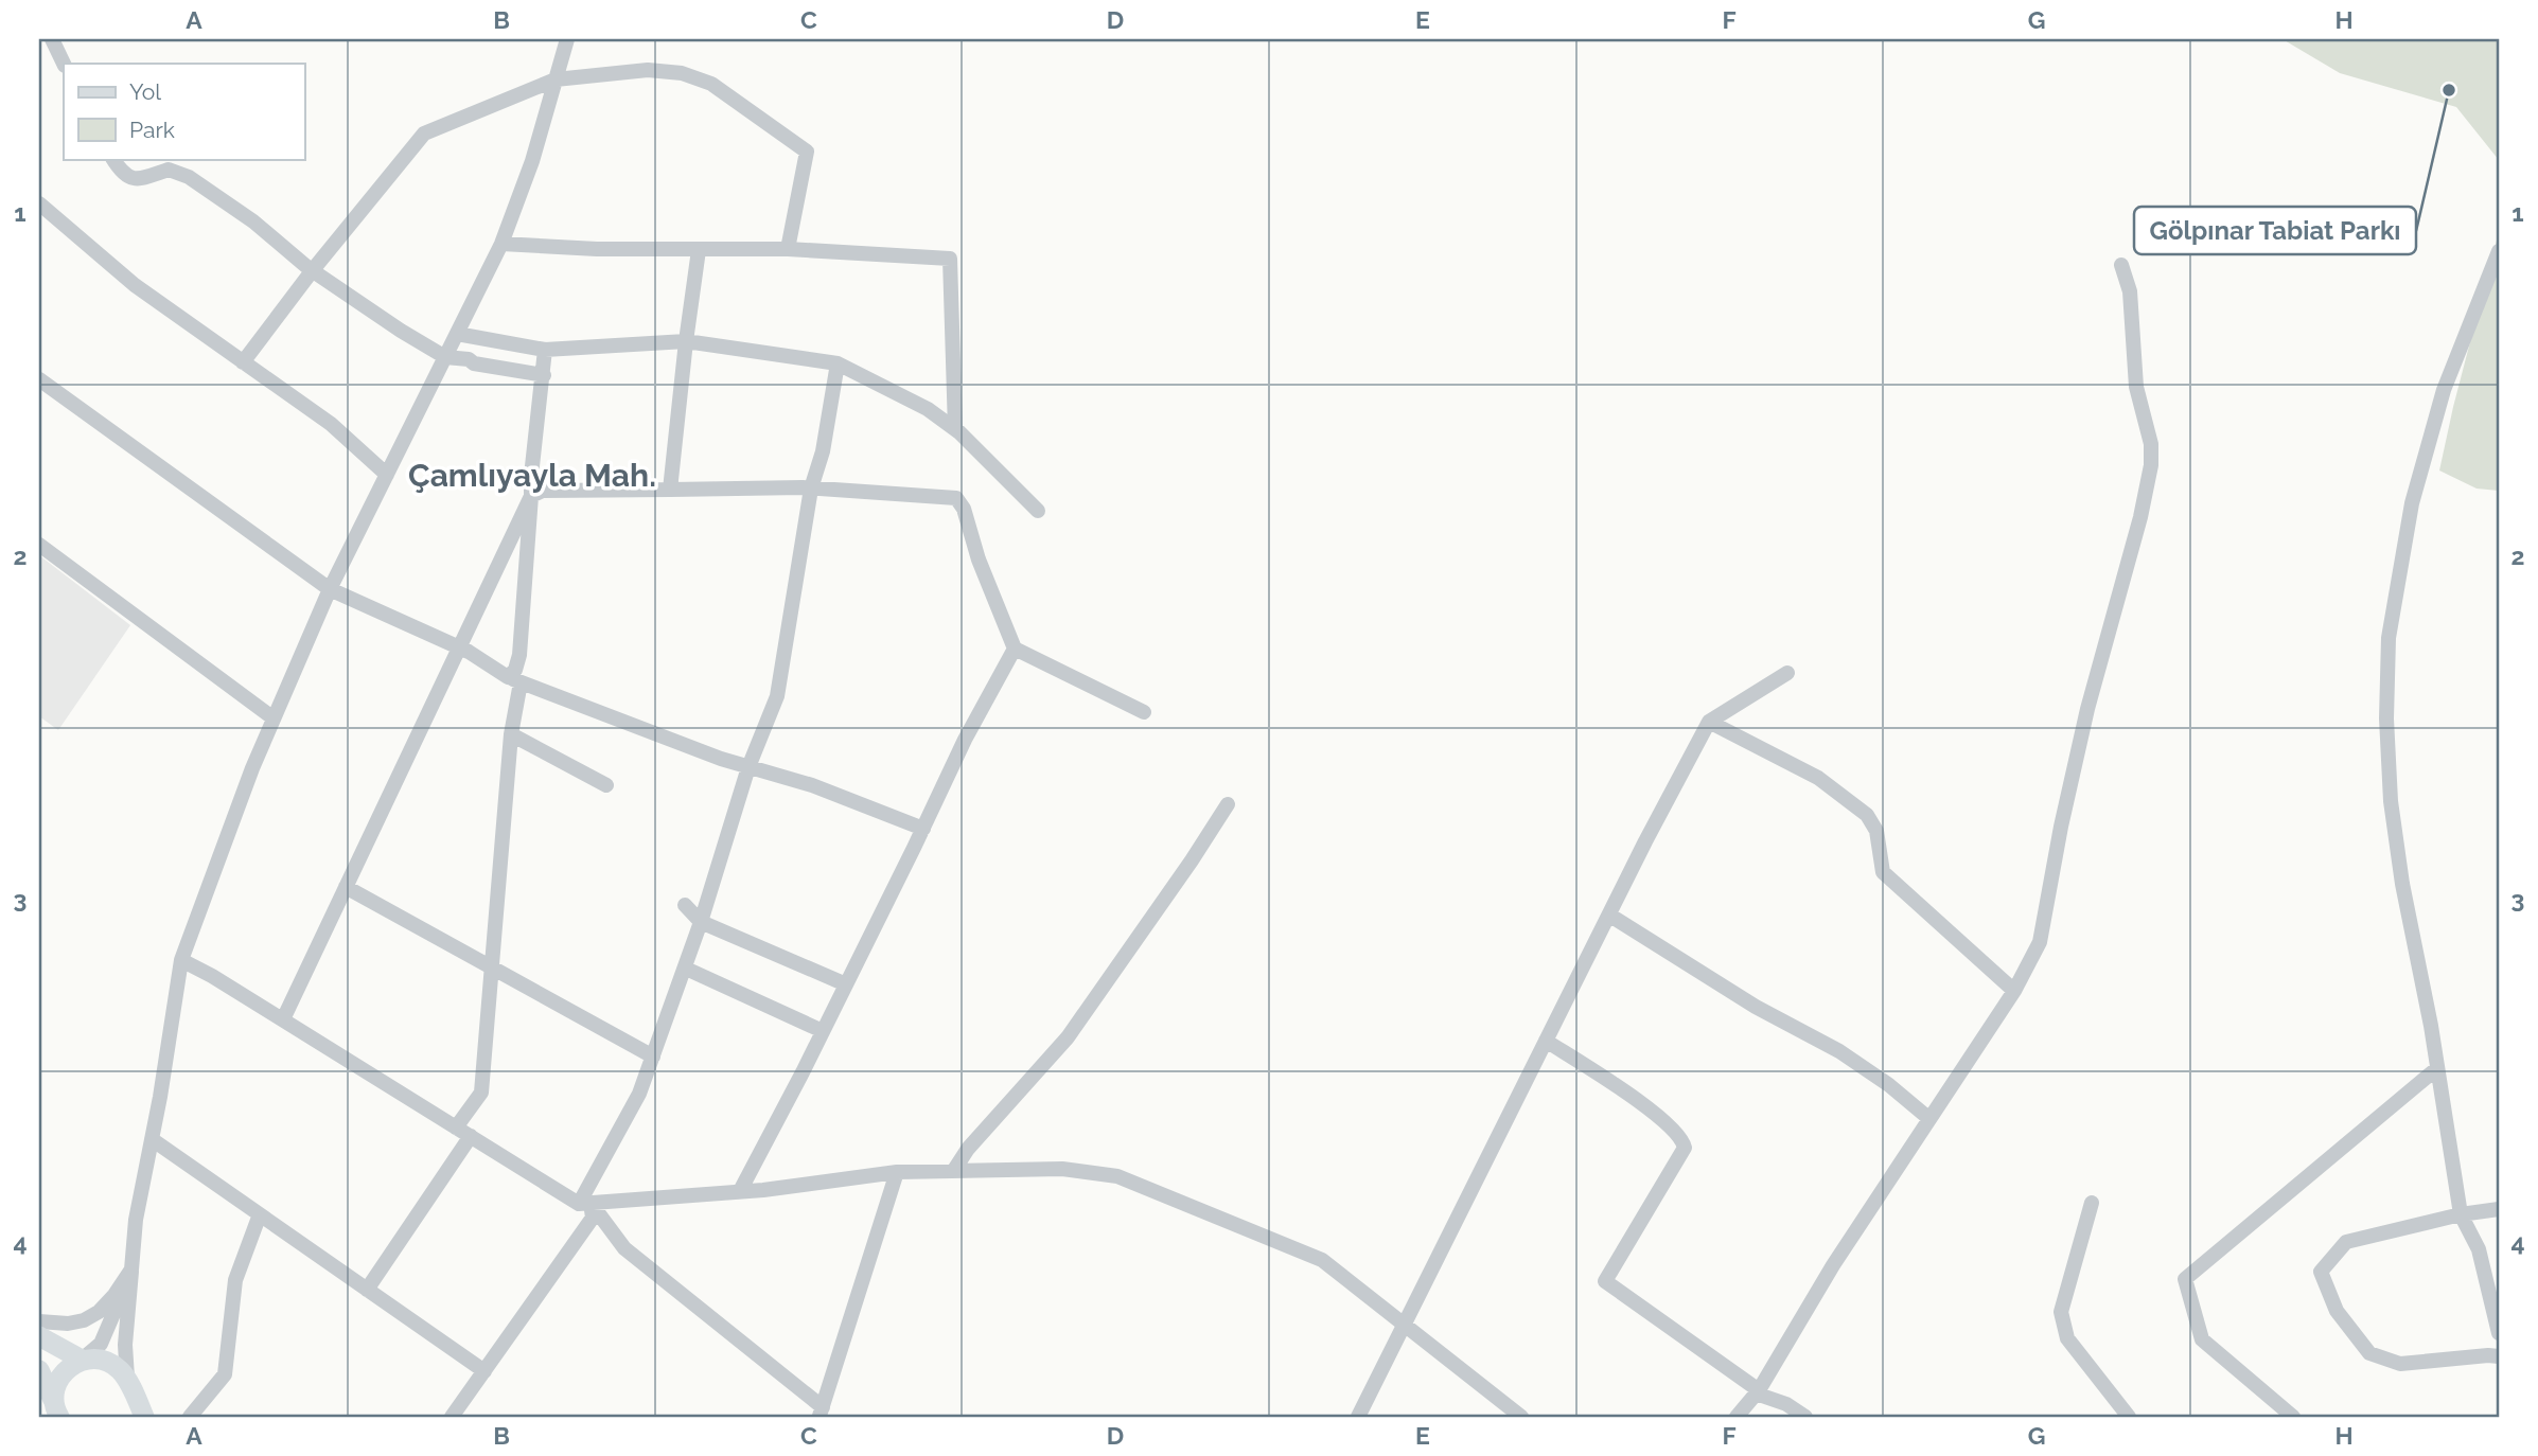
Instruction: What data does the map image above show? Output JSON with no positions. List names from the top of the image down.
{
  "districts": ["Çamlıyayla Mah."],
  "places": ["Gölpınar Tabiat Parkı"],
  "legend": ["Yol", "Park"],
  "grid": {
    "columns": [
      "A",
      "B",
      "C",
      "D",
      "E",
      "F",
      "G",
      "H"
    ],
    "rows": [
      "1",
      "2",
      "3",
      "4"
    ]
  }
}
